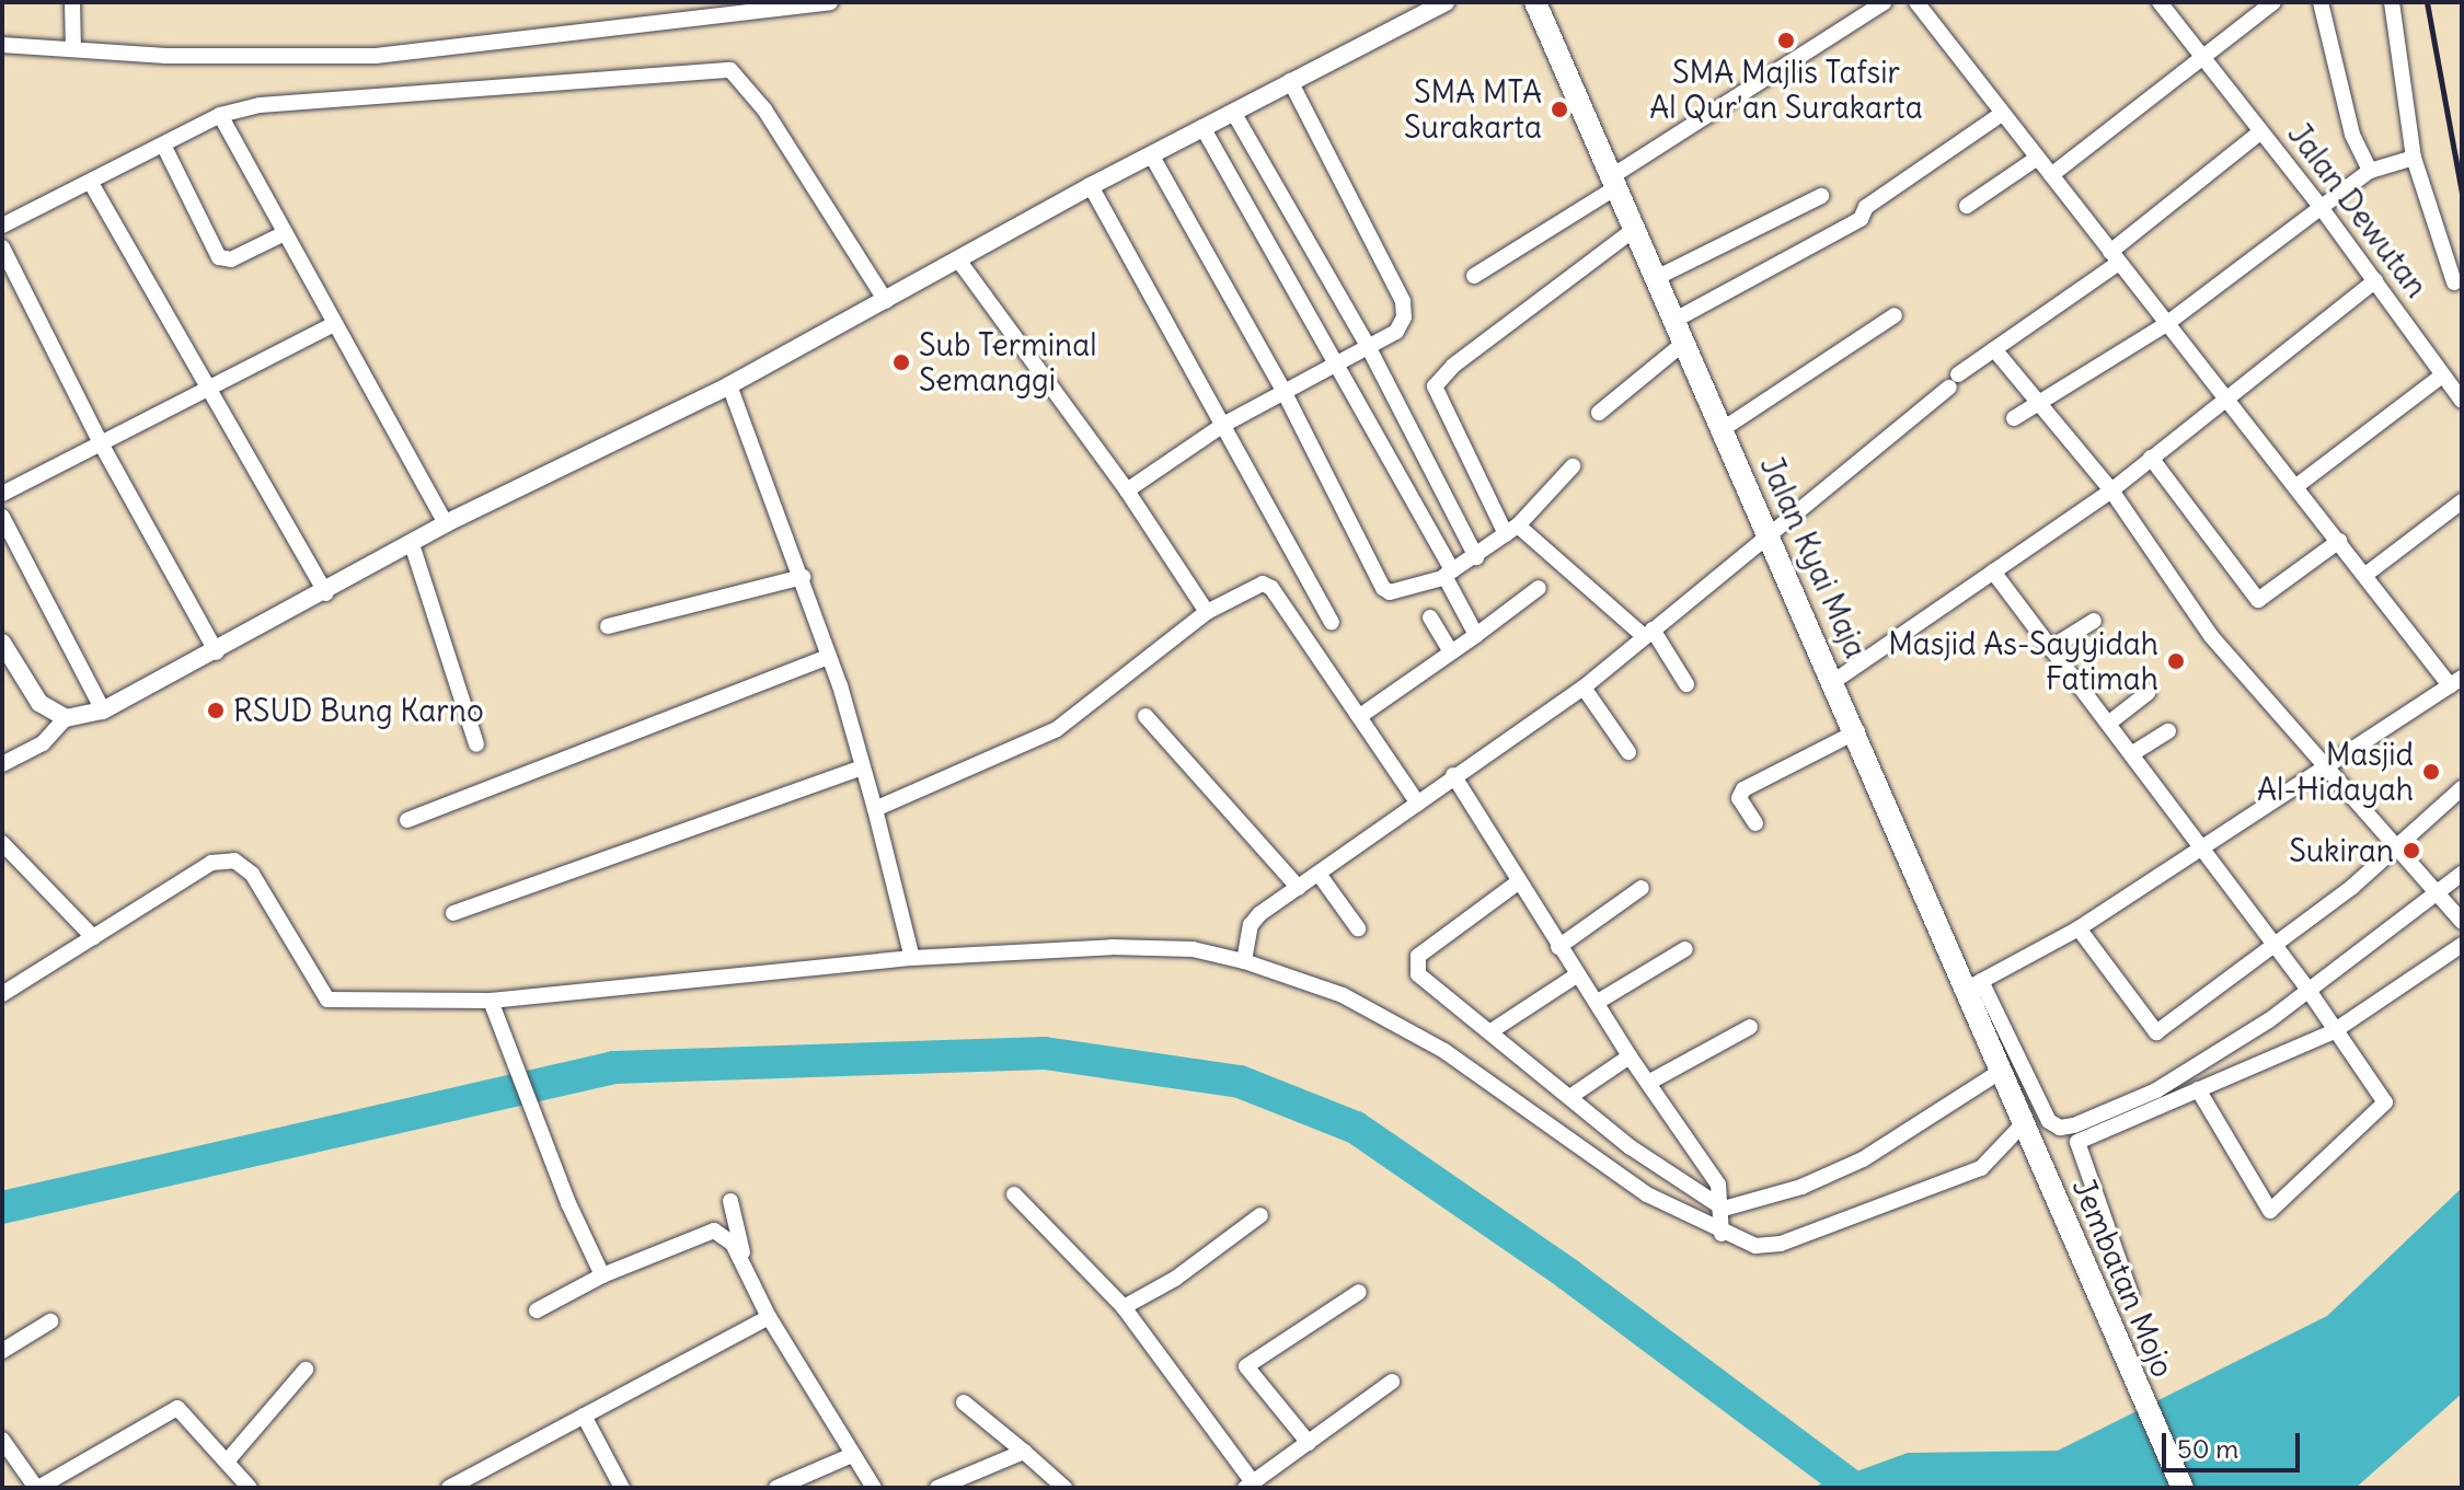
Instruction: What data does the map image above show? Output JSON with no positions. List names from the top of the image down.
{
  "streets": {
    "main road": ["Jalan Kyai Maja", "Jembatan Mojo"],
    "street": ["Jalan Dewutan"]
  },
  "crossings": [
    ["Jalan Kyai Maja", "Jembatan Mojo"]
  ],
  "places": [
    "SMA Majlis Tafsir Al Qur'an Surakarta",
    "SMA MTA Surakarta",
    "Sub Terminal Semanggi",
    "Masjid As-Sayyidah Fatimah",
    "RSUD Bung Karno",
    "Masjid Al-Hidayah",
    "Sukiran"
  ],
  "scale_bar": "50 m"
}
